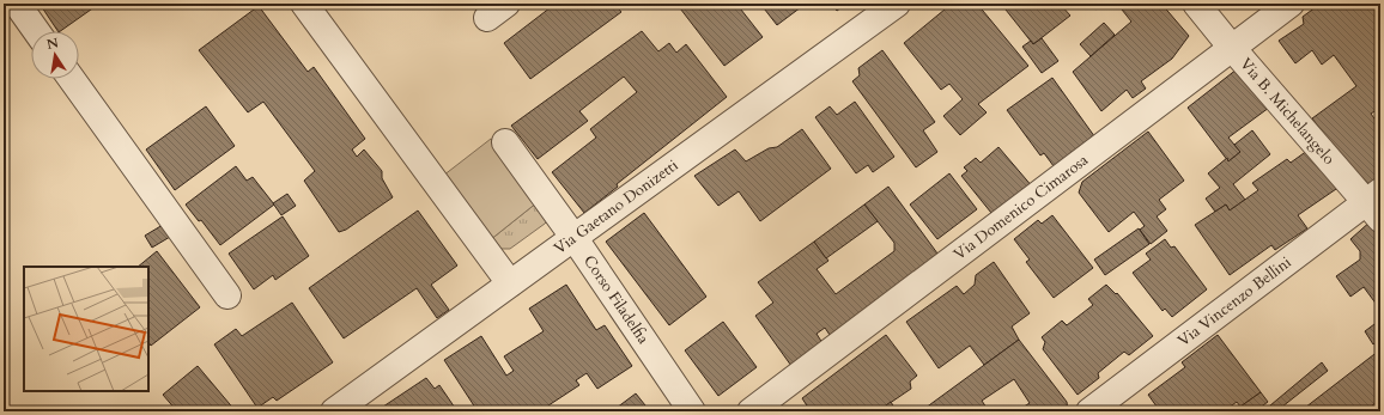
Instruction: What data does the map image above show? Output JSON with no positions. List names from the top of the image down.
{
  "streets": {
    "street": [
      "Via B. Michelangelo",
      "Via Gaetano Donizetti",
      "Via Domenico Cimarosa",
      "Corso Filadelfia",
      "Via Vincenzo Bellini"
    ]
  },
  "crossings": [
    ["Via B. Michelangelo", "Via Domenico Cimarosa"],
    ["Via B. Michelangelo", "Via Vincenzo Bellini"],
    ["Via Gaetano Donizetti", "Corso Filadelfia"]
  ],
  "north": "top"
}
